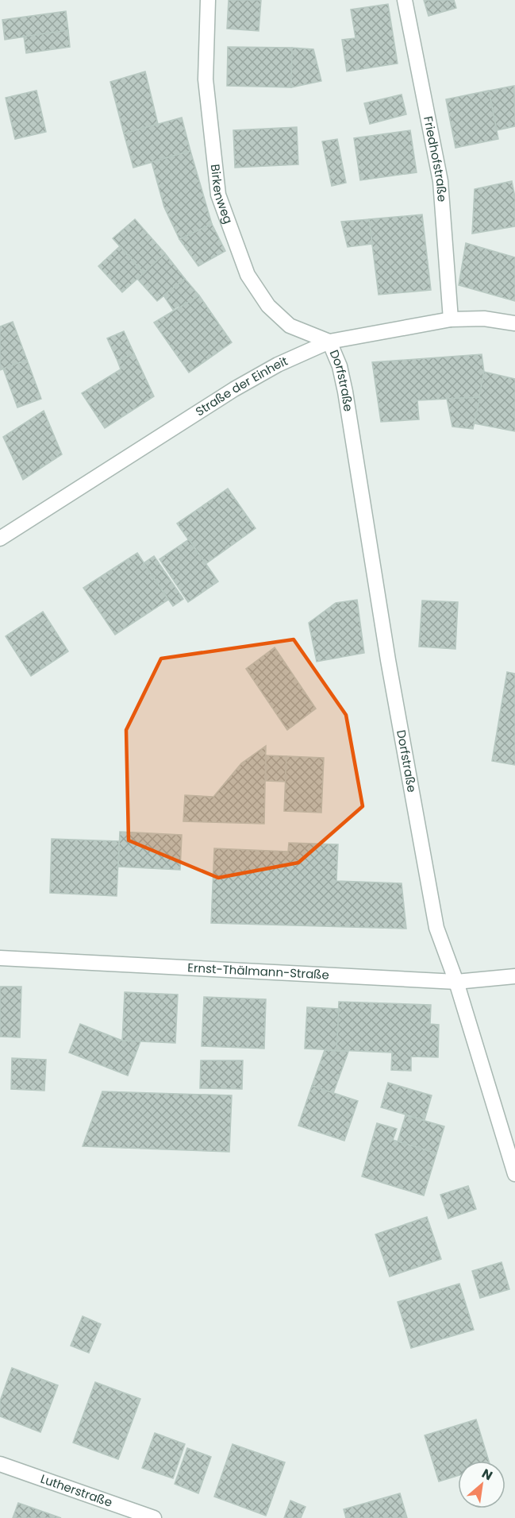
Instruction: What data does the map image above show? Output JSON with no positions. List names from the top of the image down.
{
  "streets": {
    "street": [
      "Friedhofstraße",
      "Birkenweg",
      "Dorfstraße",
      "Straße der Einheit",
      "Ernst-Thälmann-Straße",
      "Lutherstraße"
    ]
  },
  "crossings": [
    ["Friedhofstraße", "Straße der Einheit"],
    ["Birkenweg", "Dorfstraße"],
    ["Birkenweg", "Straße der Einheit"],
    ["Dorfstraße", "Straße der Einheit"],
    ["Dorfstraße", "Ernst-Thälmann-Straße"]
  ],
  "north": "top right"
}
